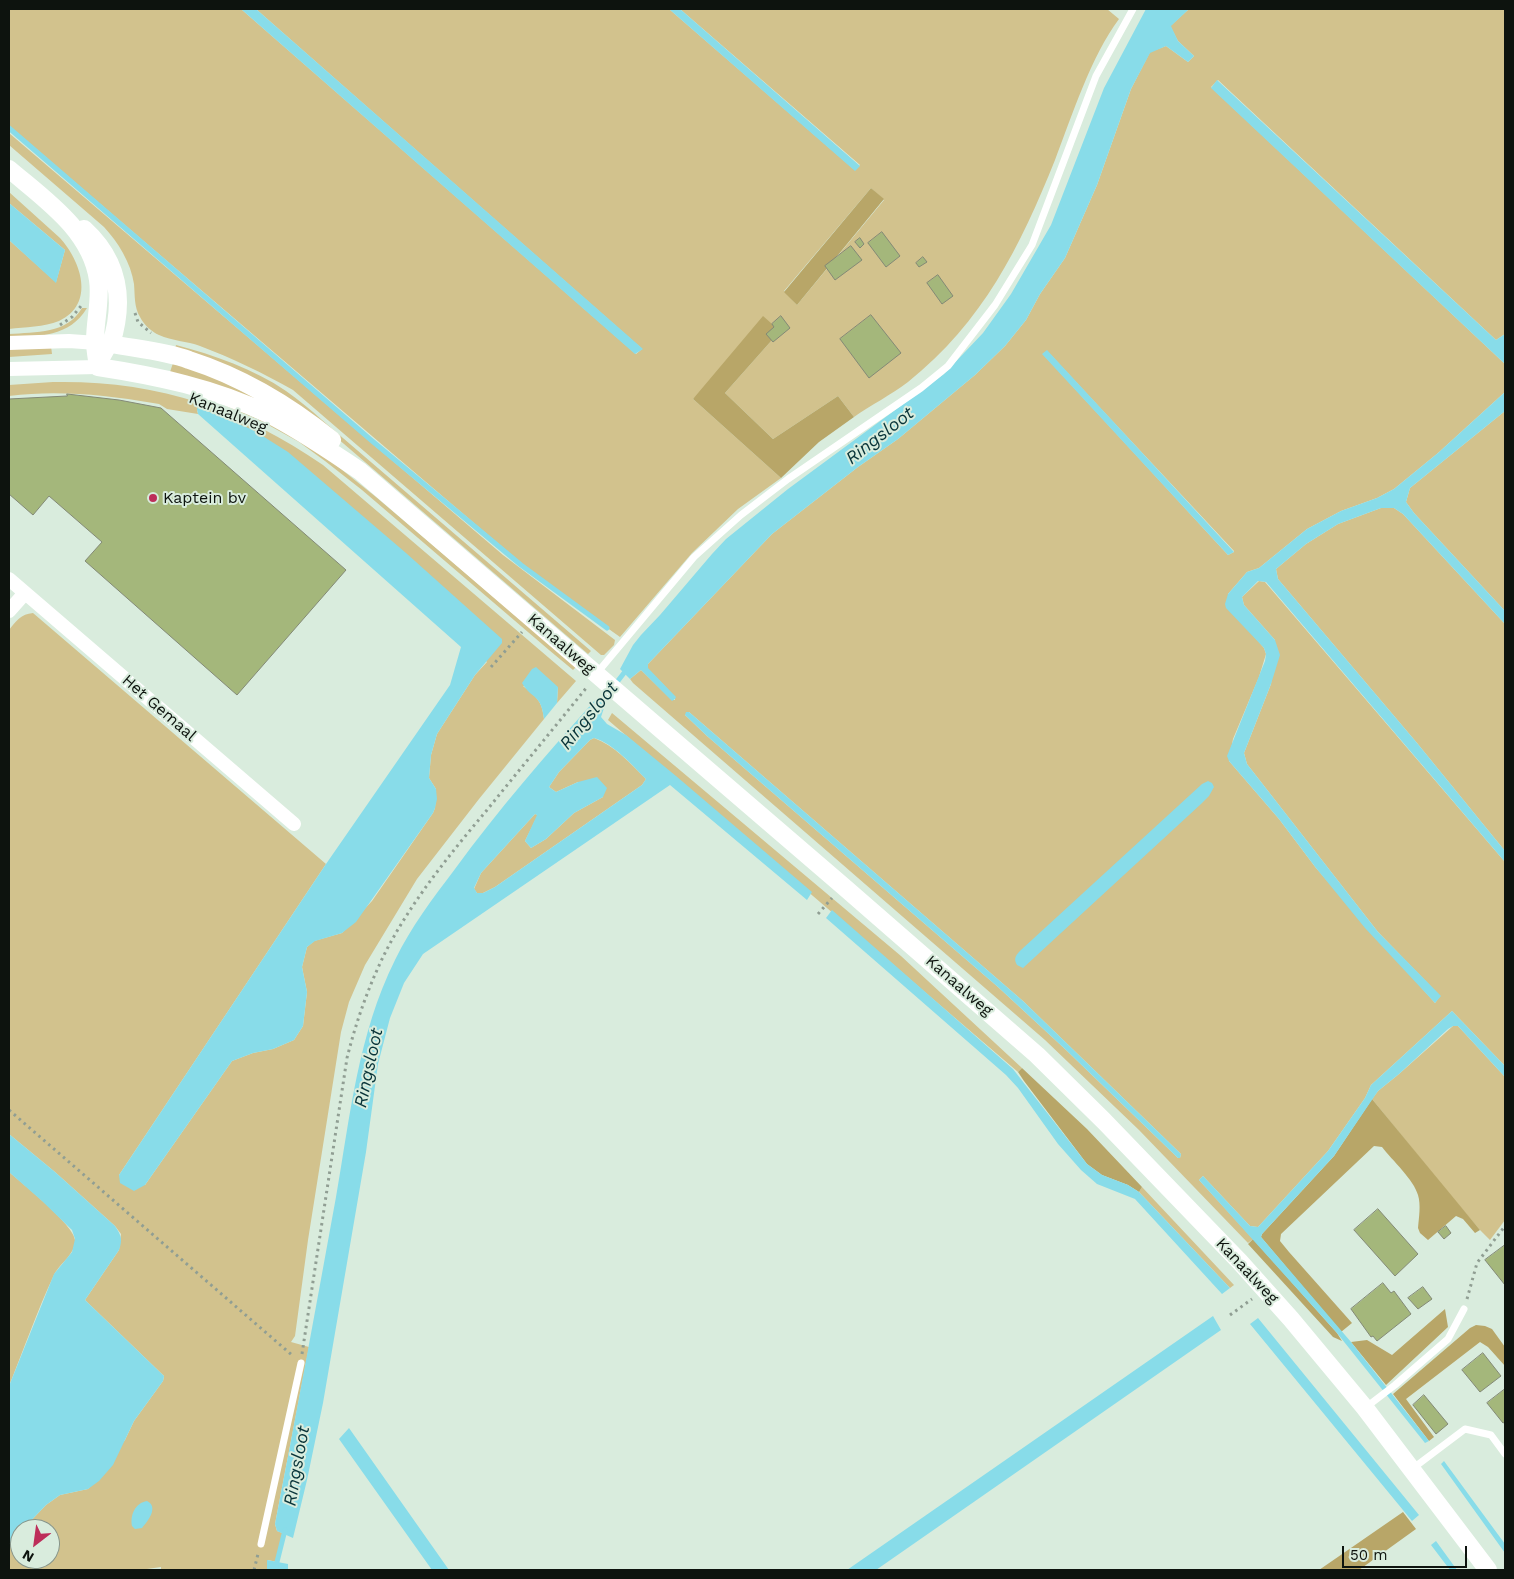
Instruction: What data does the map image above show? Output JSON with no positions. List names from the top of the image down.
{
  "streets": {
    "street": ["Kanaalweg", "Het Gemaal"]
  },
  "water": ["Ringsloot"],
  "places": ["Kaptein bv"],
  "scale_bar": "50 m",
  "north": "bottom left"
}
